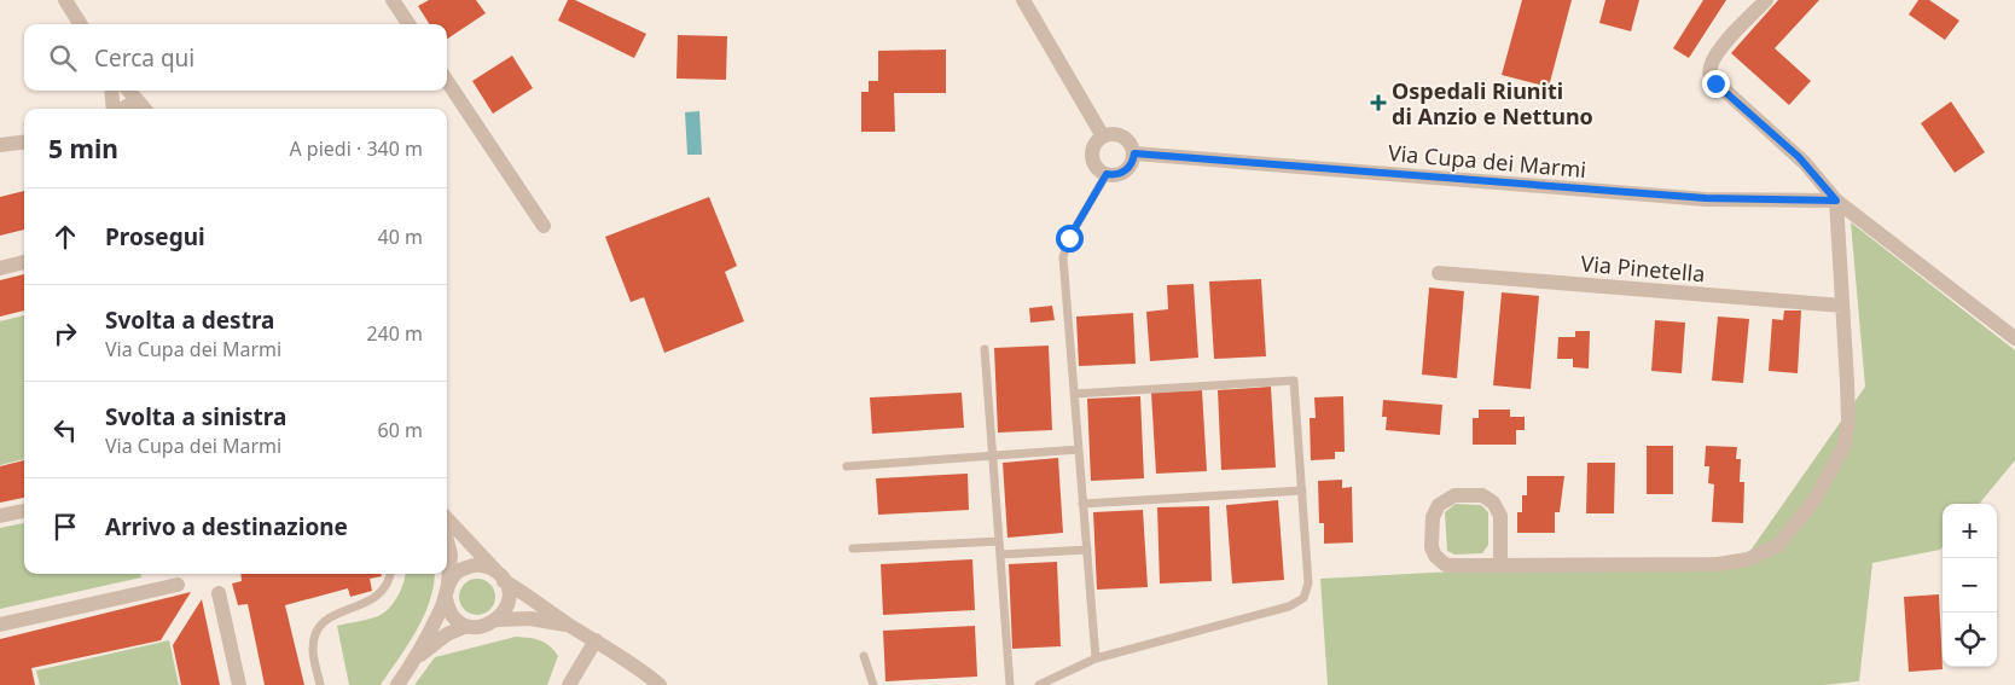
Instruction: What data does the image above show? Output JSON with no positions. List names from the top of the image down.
{
  "streets": {
    "street": ["Via Cupa dei Marmi", "Via Pinetella"]
  },
  "places": {
    "health": ["Ospedali Riuniti di Anzio e Nettuno"]
  },
  "page": {
    "search": "Cerca qui",
    "heading": ["5 min", "A piedi · 340 m"],
    "list": [
      ["Prosegui", "40 m"],
      ["Svolta a destra", "Via Cupa dei Marmi", "240 m"],
      ["Svolta a sinistra", "Via Cupa dei Marmi", "60 m"],
      "Arrivo a destinazione"
    ],
    "map_buttons": ["+", "−"]
  }
}
